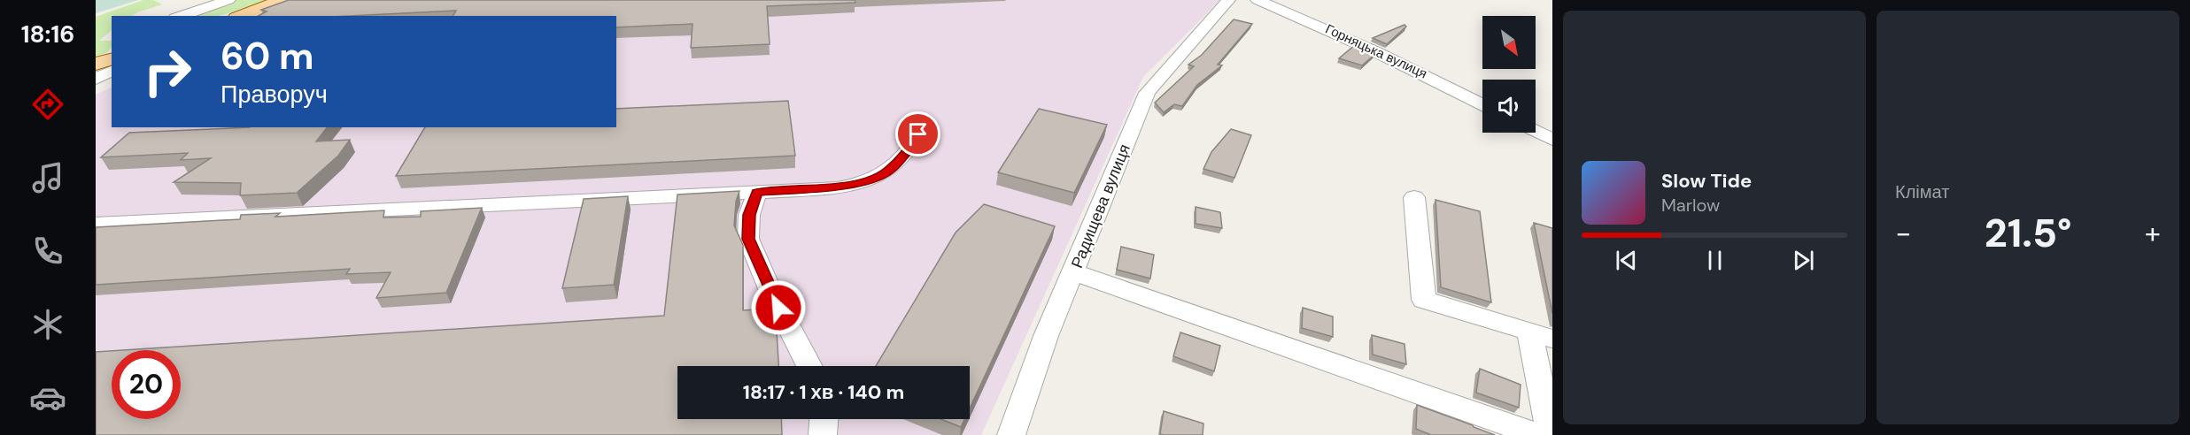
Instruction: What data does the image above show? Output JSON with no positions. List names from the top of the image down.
{
  "streets": {
    "street": ["Горняцька вулиця", "Радищева вулиця"]
  },
  "north": "bottom right",
  "page": {
    "tabs": "18:16",
    "tile": "Клімат",
    "turn": ["60 m", "Праворуч"],
    "song": ["Slow Tide", "Marlow"],
    "heat": ["−", "21.5°", "+"],
    "limit": "20",
    "trip": "18:17 · 1 хв · 140 m"
  }
}
